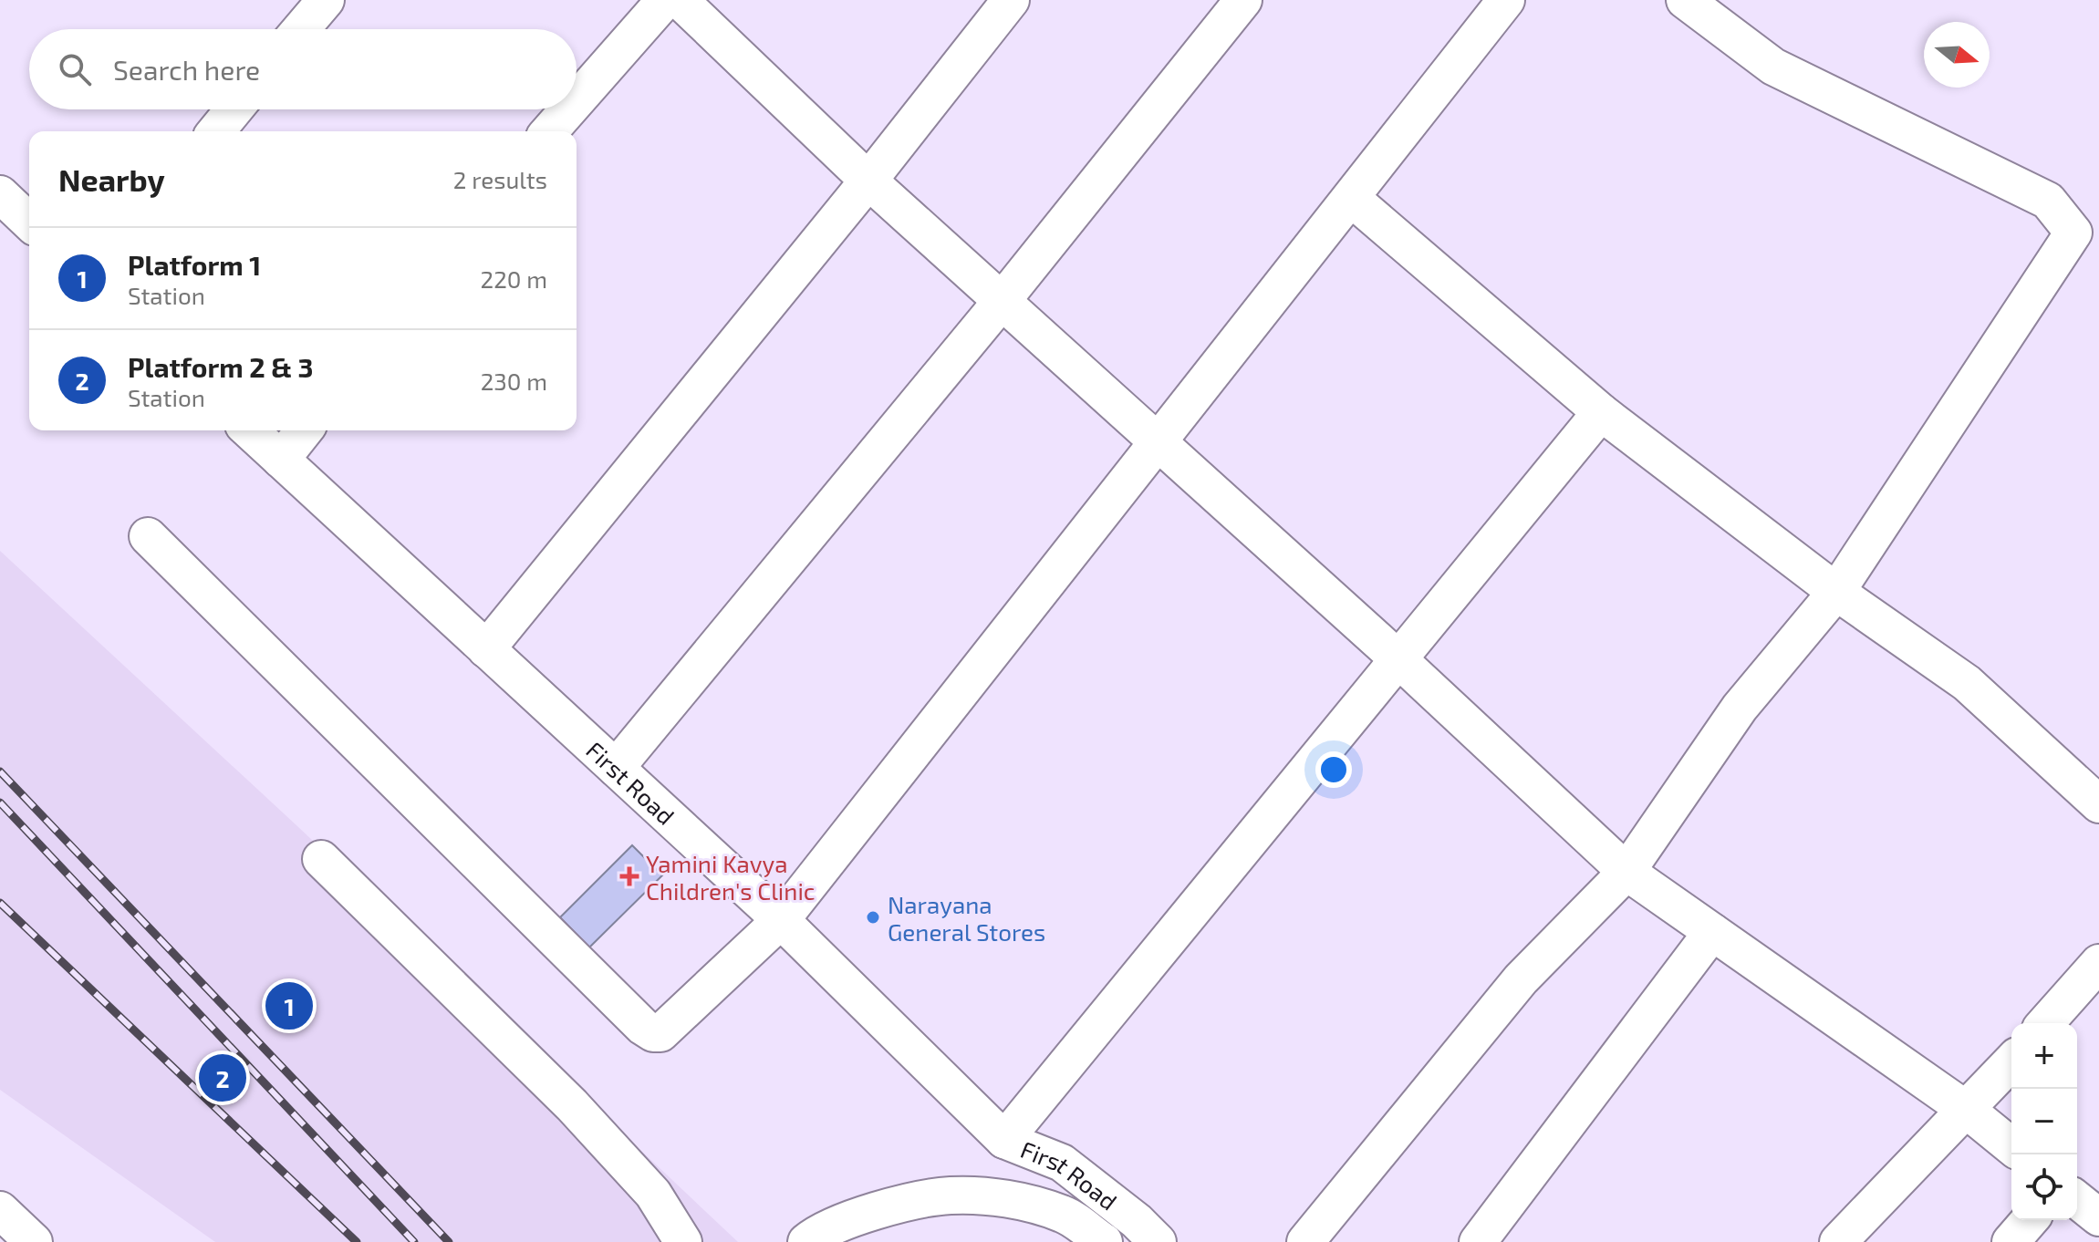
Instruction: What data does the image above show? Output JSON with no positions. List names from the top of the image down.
{
  "streets": {
    "street": ["First Road"]
  },
  "places": {
    "health": ["Yamini Kavya Children's Clinic"],
    "other": ["Narayana General Stores"]
  },
  "north": "right",
  "page": {
    "search": "Search here",
    "heading": ["Nearby", "2 results"],
    "list": [
      {
        "mark": "1",
        "name": "Platform 1",
        "note": "Station",
        "value": "220 m"
      },
      {
        "mark": "2",
        "name": "Platform 2 & 3",
        "note": "Station",
        "value": "230 m"
      }
    ],
    "pins": ["1", "2"],
    "map_buttons": ["+", "−"]
  }
}
